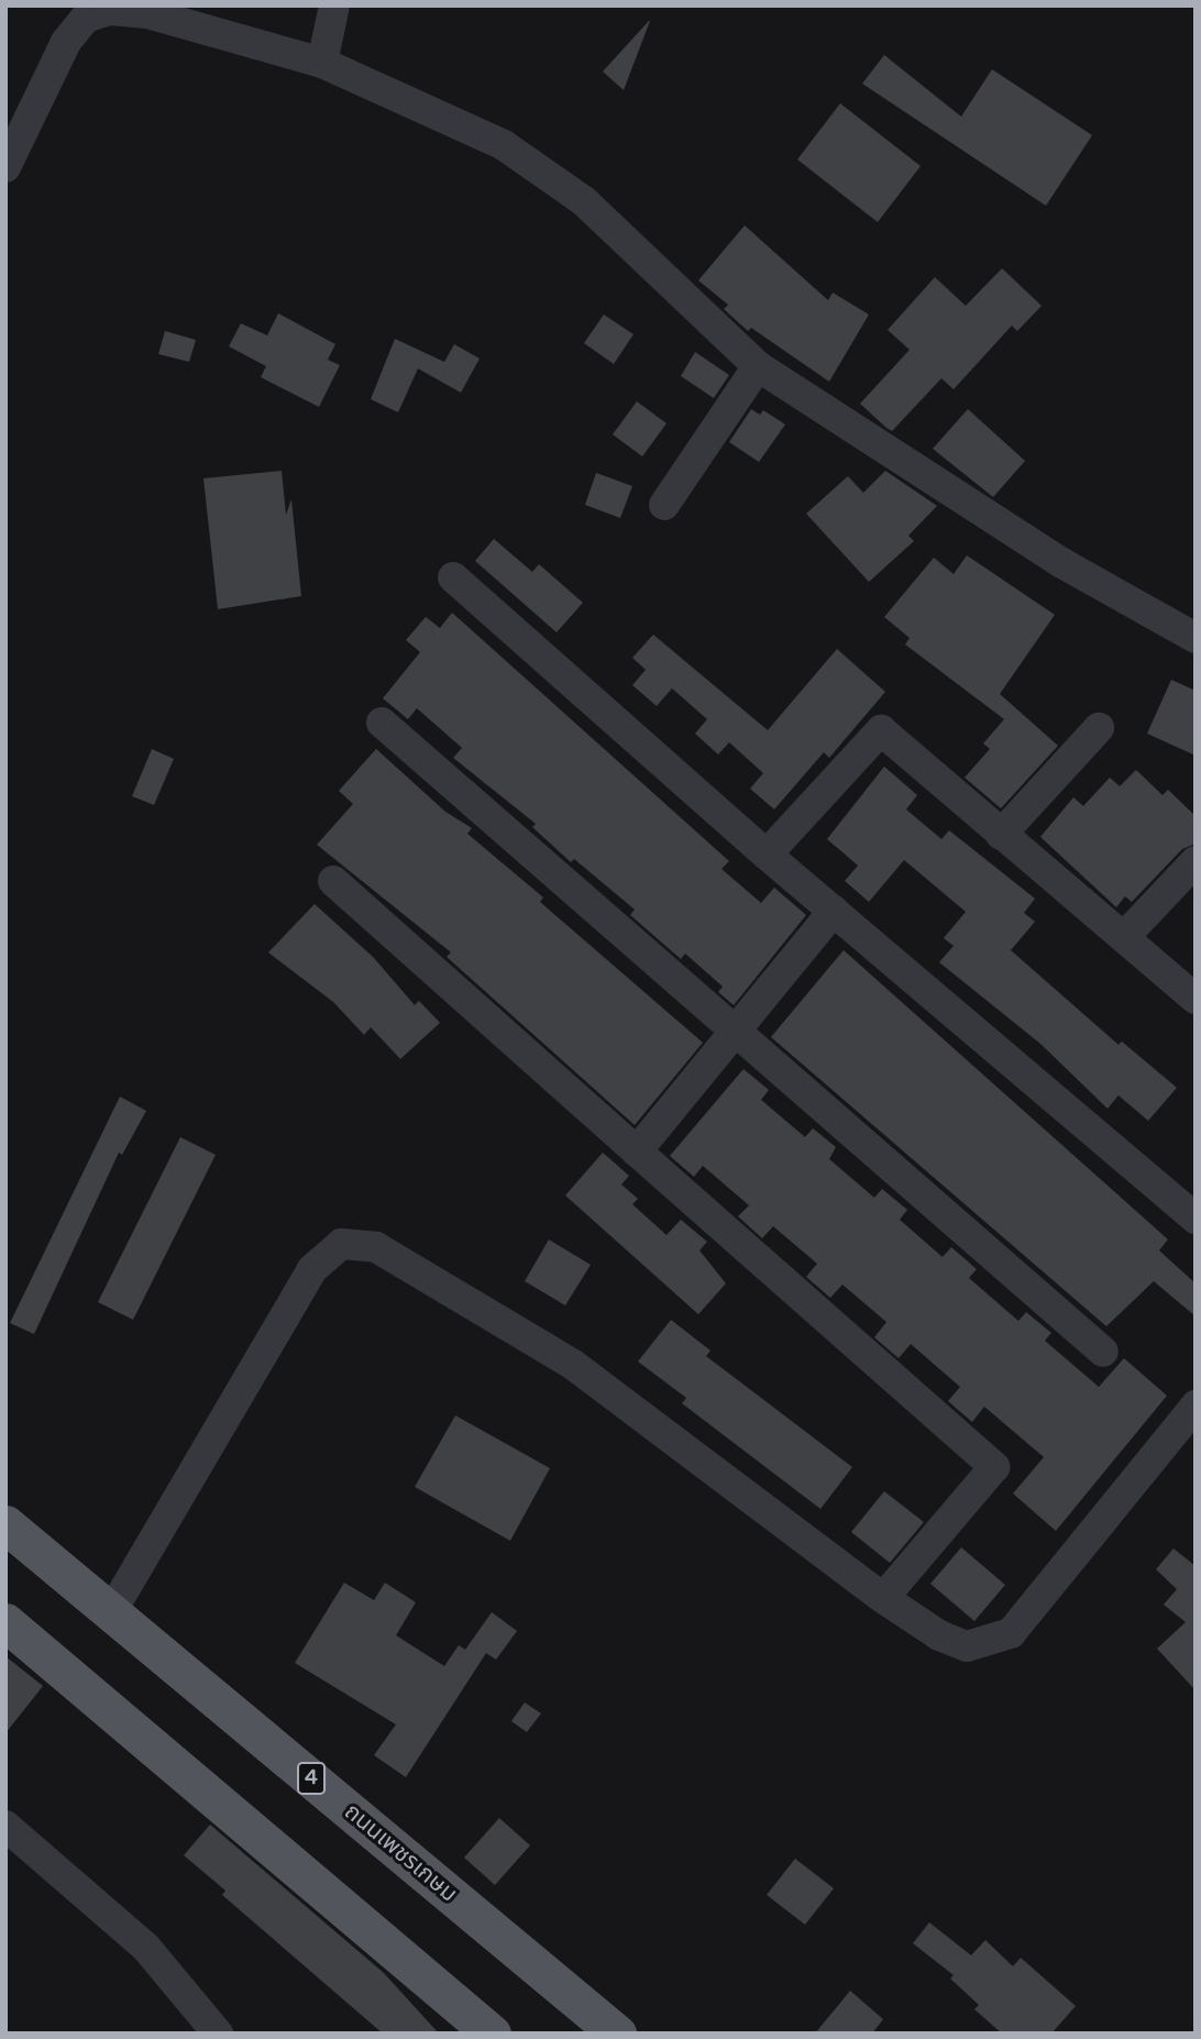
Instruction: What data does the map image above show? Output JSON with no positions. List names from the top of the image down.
{
  "streets": {
    "main road": ["4", "ถนนเพชรเกษม"]
  }
}
